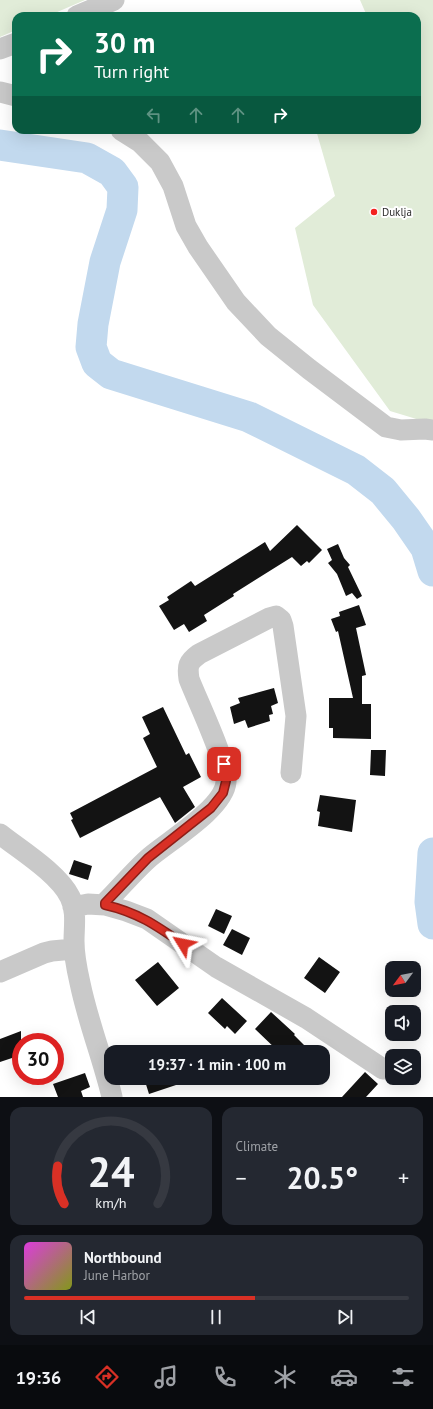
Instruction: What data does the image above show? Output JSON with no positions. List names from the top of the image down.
{
  "places": ["Duklja"],
  "north": "bottom left",
  "page": {
    "turn": ["30 m", "Turn right"],
    "limit": "30",
    "trip": "19:37 · 1 min · 100 m",
    "tile": "Climate",
    "heat": ["−", "20.5°", "+"],
    "song": ["Northbound", "June Harbor"],
    "tabs": "19:36",
    "gauge": ["24", "km/h"]
  }
}
